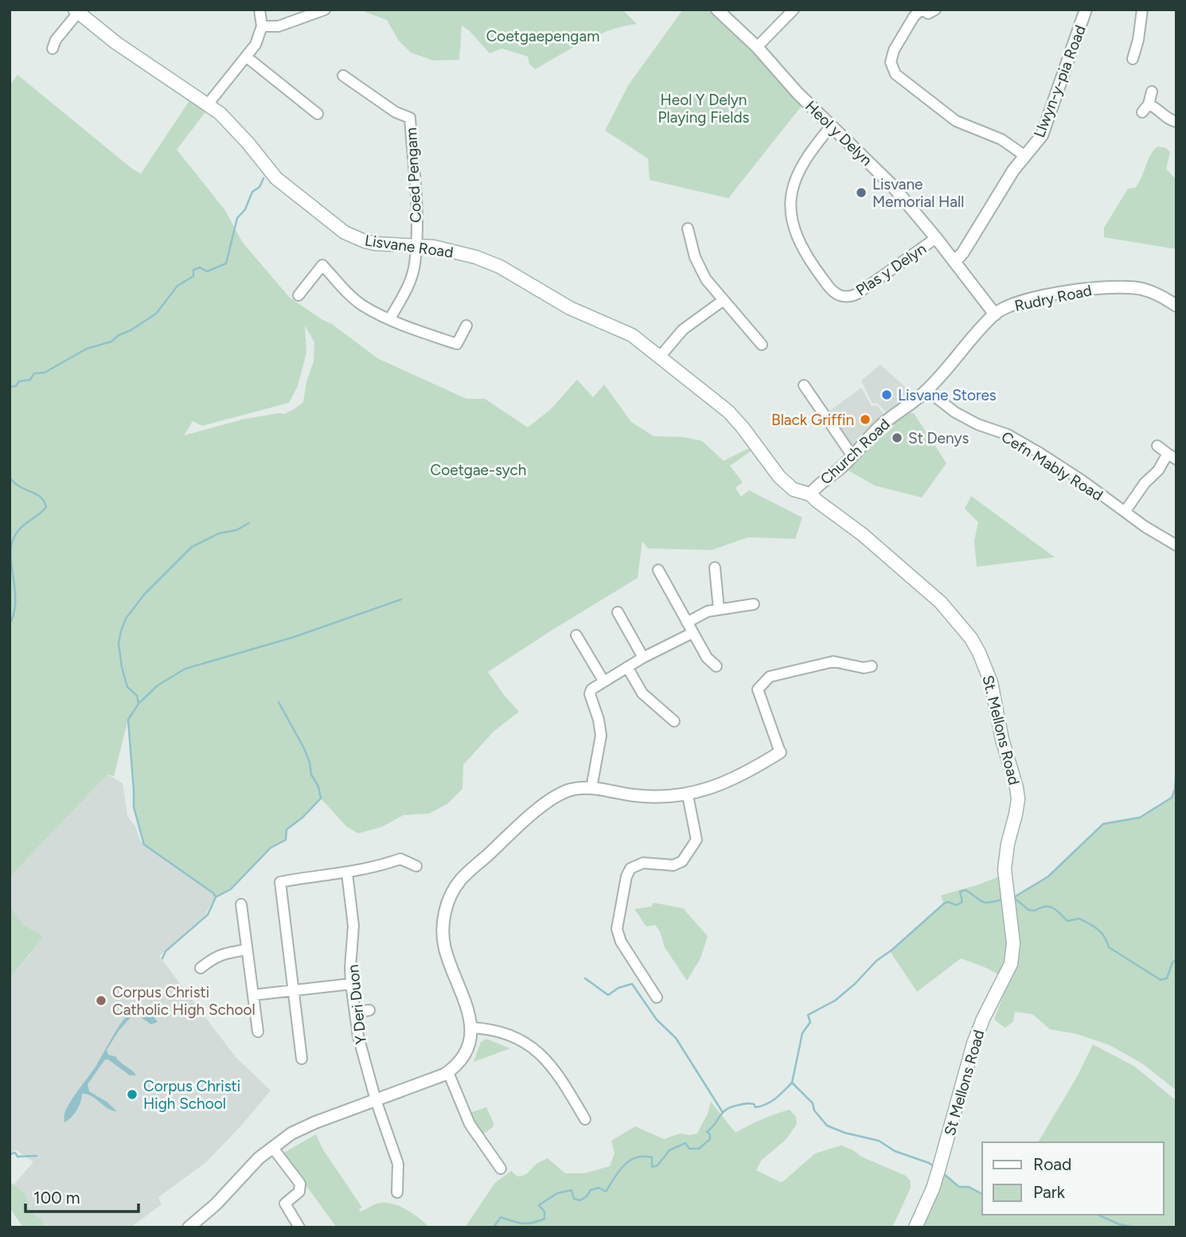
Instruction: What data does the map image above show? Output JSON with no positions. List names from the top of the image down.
{
  "streets": {
    "main road": ["Lisvane Road", "St. Mellons Road", "St Mellons Road"],
    "street": [
      "Llwyn-y-pia Road",
      "Heol y Delyn",
      "Coed Pengam",
      "Plas y Delyn",
      "Rudry Road",
      "Church Road",
      "Cefn Mably Road",
      "Y Deri Duon"
    ]
  },
  "crossings": [
    ["Llwyn-y-pia Road", "Heol y Delyn"],
    ["Heol y Delyn", "Plas y Delyn"],
    ["Heol y Delyn", "Rudry Road"],
    ["Heol y Delyn", "Church Road"],
    ["Coed Pengam", "Lisvane Road"],
    ["Lisvane Road", "Church Road"],
    ["Lisvane Road", "St. Mellons Road"],
    ["Rudry Road", "Church Road"],
    ["Church Road", "Cefn Mably Road"],
    ["Church Road", "St. Mellons Road"],
    ["St. Mellons Road", "St Mellons Road"]
  ],
  "parks": ["Coetgaepengam", "Heol Y Delyn Playing Fields", "Coetgae-sych"],
  "places": [
    "Lisvane Memorial Hall",
    "Lisvane Stores",
    "Black Griffin",
    "St Denys",
    "Corpus Christi Catholic High School",
    "Corpus Christi High School"
  ],
  "legend": ["Road", "Park"],
  "scale_bar": "100 m"
}
